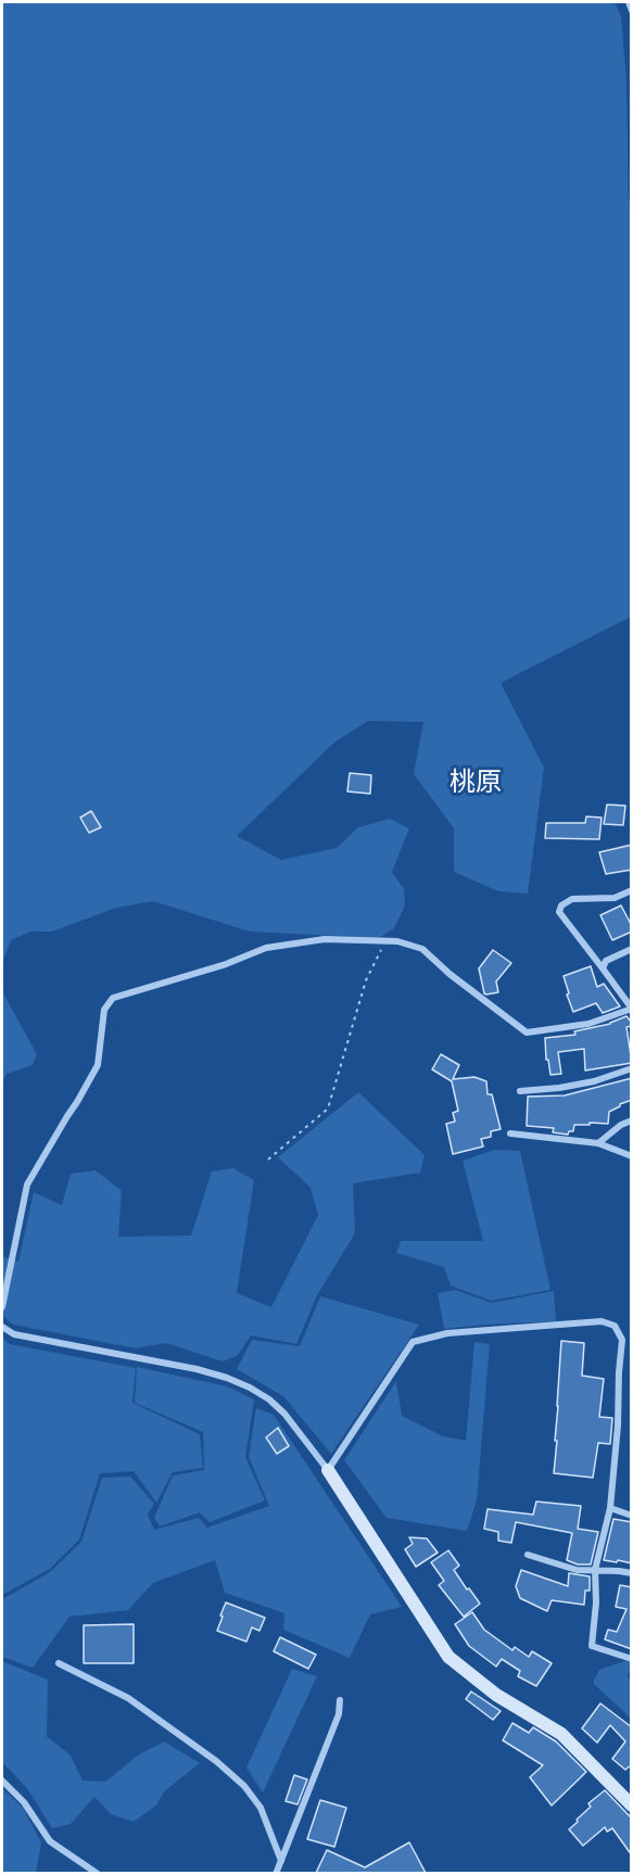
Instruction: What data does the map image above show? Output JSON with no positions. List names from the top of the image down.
{
  "districts": ["桃原"]
}
